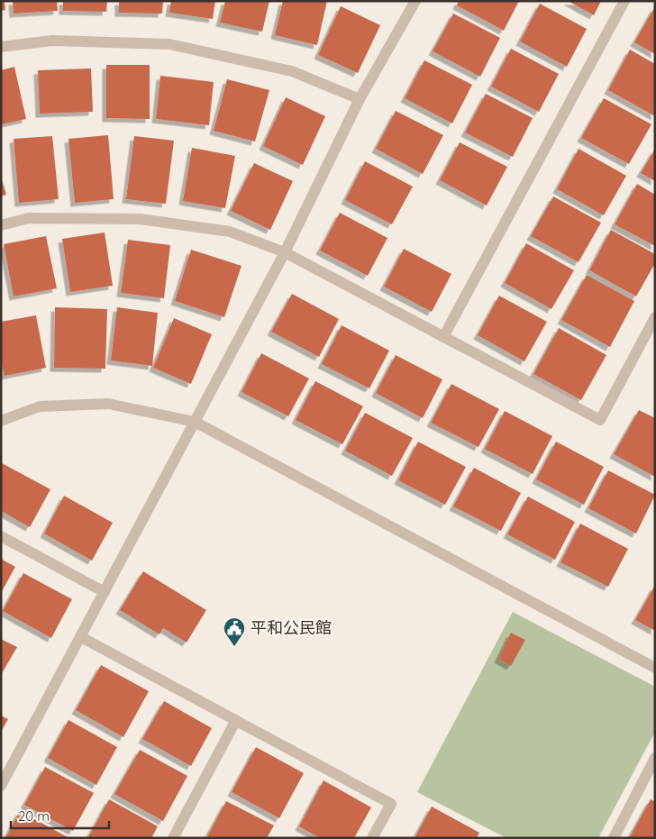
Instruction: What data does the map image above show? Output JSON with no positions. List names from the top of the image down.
{
  "places": {
    "public building": ["平和公民館"]
  },
  "scale_bar": "20 m"
}
